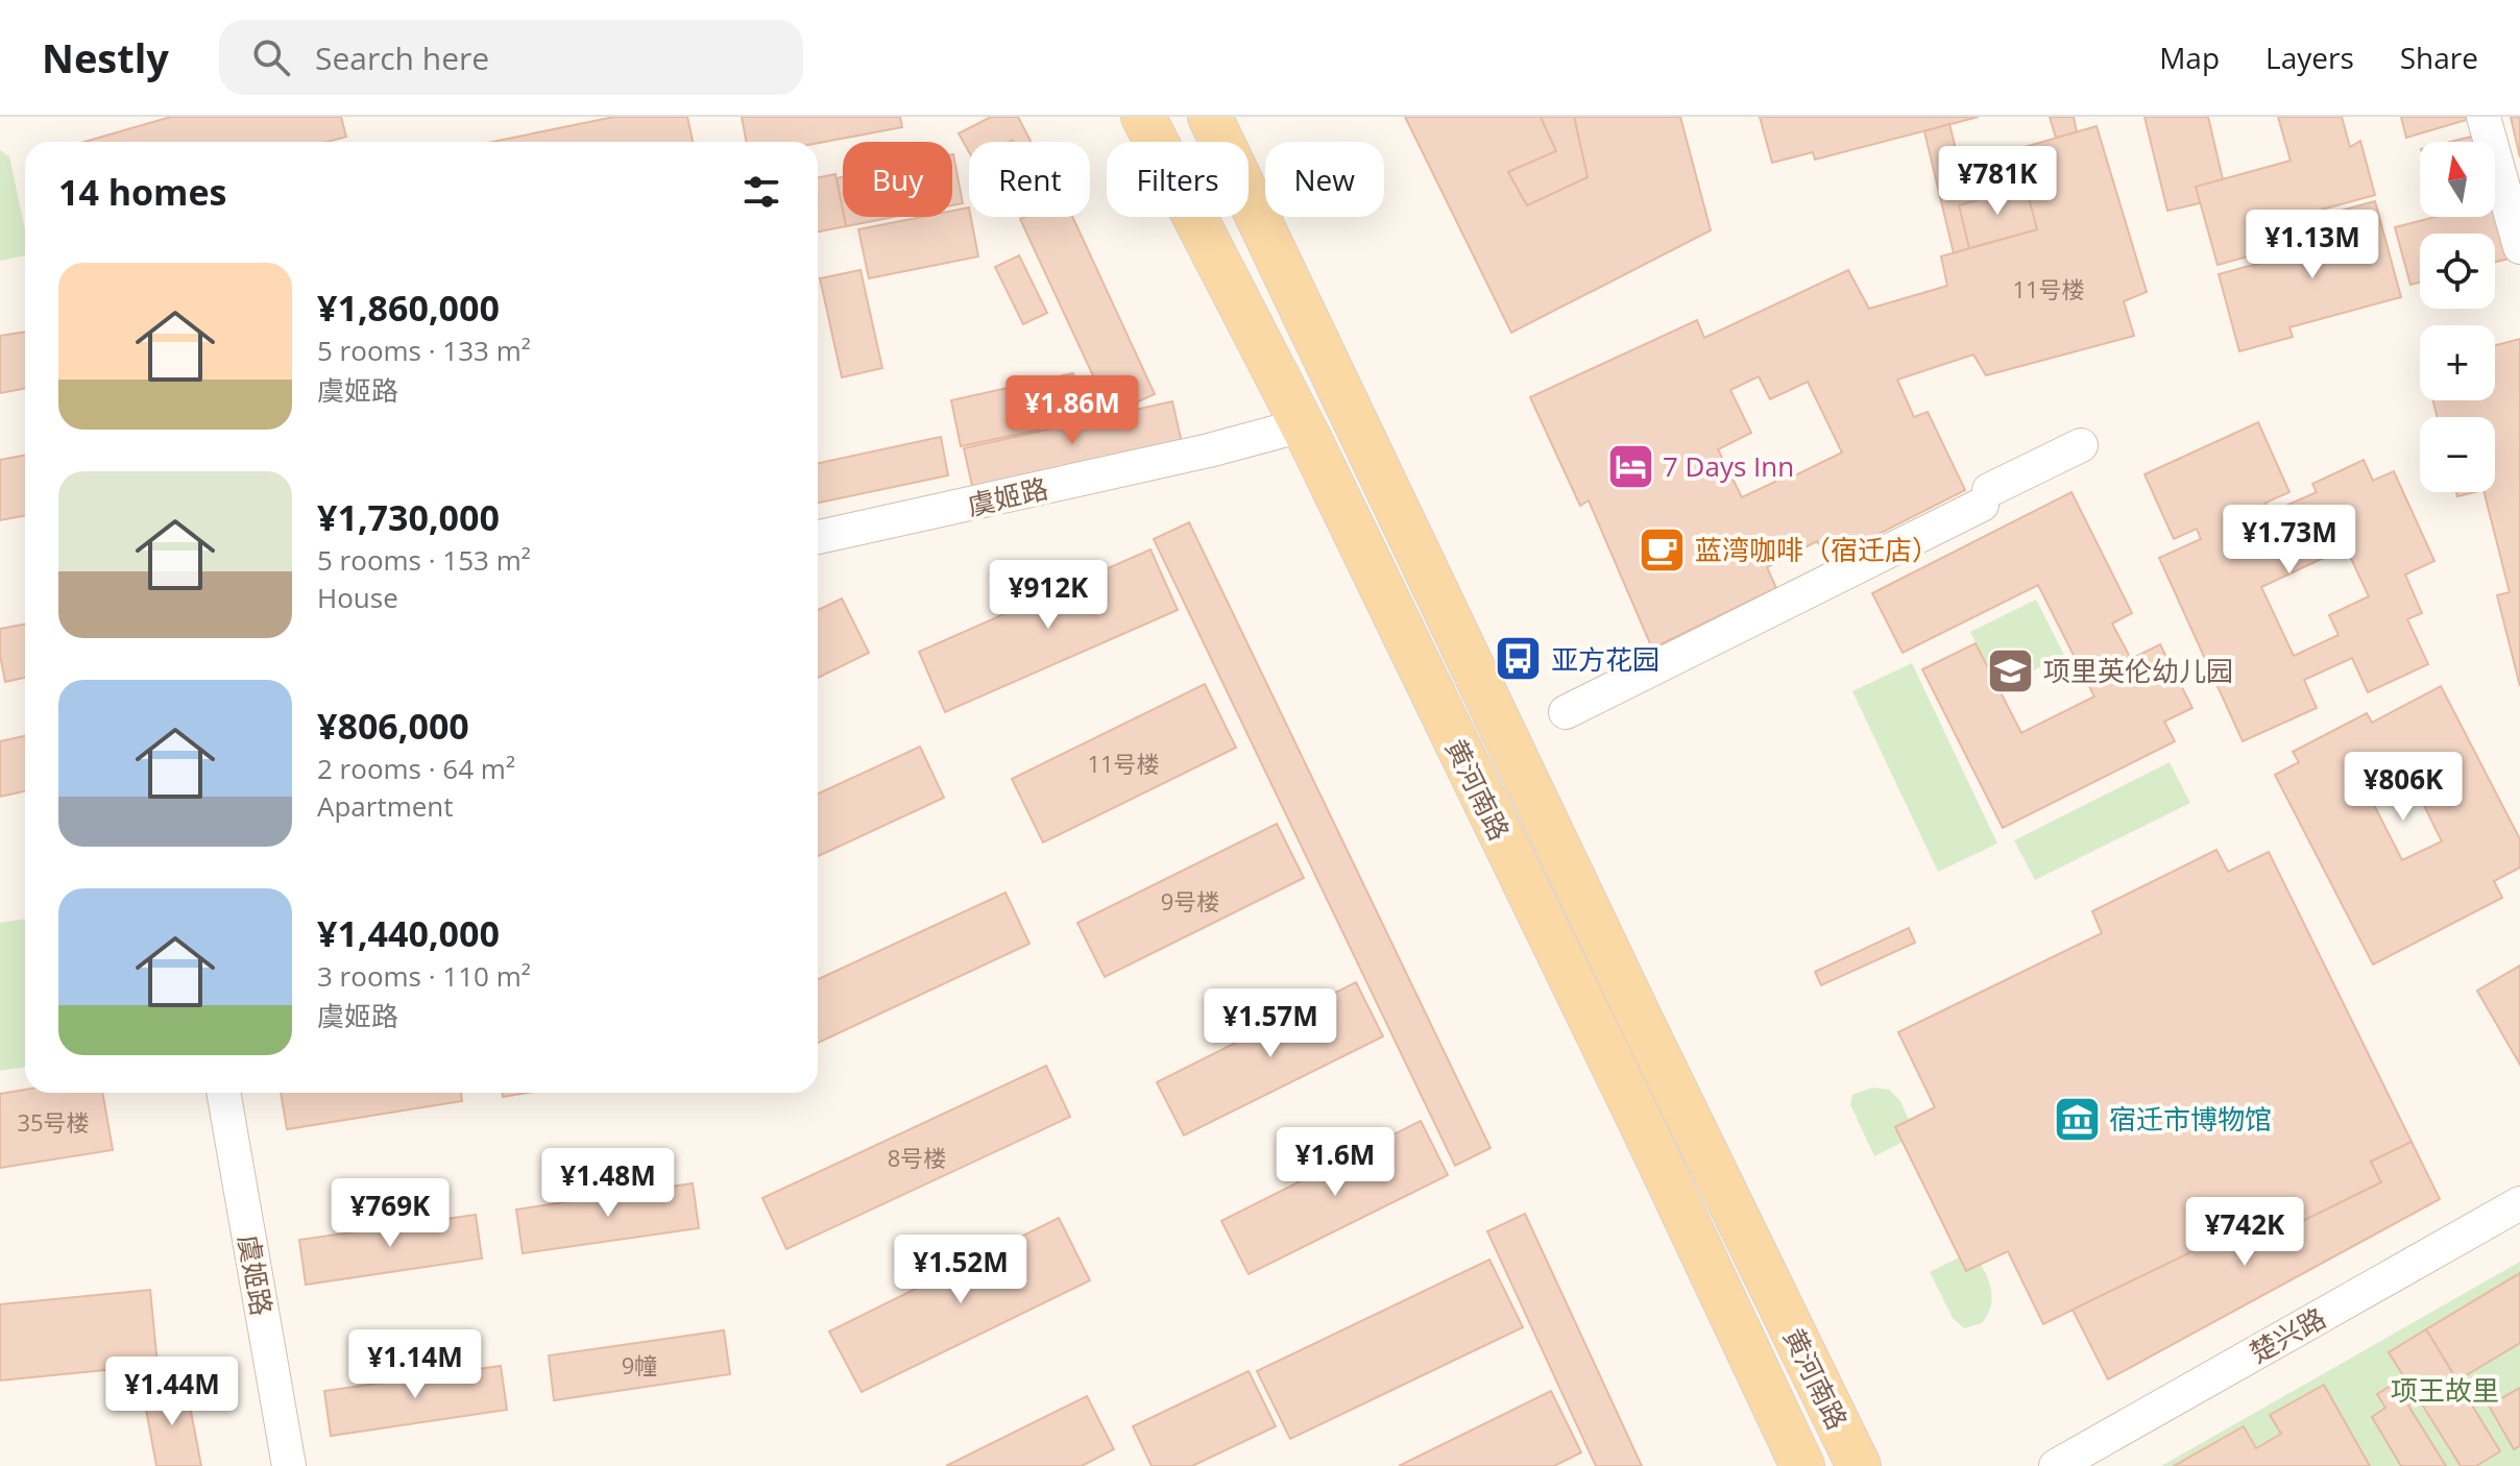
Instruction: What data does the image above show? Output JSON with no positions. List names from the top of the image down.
{
  "streets": {
    "main road": ["黄河南路"],
    "street": ["虞姬路", "楚兴路"]
  },
  "crossings": [
    ["虞姬路", "黄河南路"]
  ],
  "parks": ["项王故里"],
  "places": {
    "hotel": ["7 Days Inn"],
    "cafe": ["蓝湾咖啡（宿迁店）"],
    "bus stop": ["亚方花园"],
    "school or university": ["项里英伦幼儿园"],
    "museum": ["宿迁市博物馆"]
  },
  "house_numbers": [
    "11号楼",
    "11号楼",
    "9号楼",
    "35号楼",
    "8号楼",
    "9幢"
  ],
  "north": "top",
  "page": {
    "header": "Nestly",
    "search": "Search here",
    "nav": ["Map", "Layers", "Share"],
    "map_buttons": ["+", "−"],
    "chip": [
      "Buy",
      "Rent",
      "Filters",
      "New"
    ],
    "heading": "14 homes",
    "price": [
      "¥781K",
      "¥1.13M",
      "¥1.86M",
      "¥1.73M",
      "¥912K",
      "¥806K",
      "¥1.57M",
      "¥1.6M",
      "¥1.48M",
      "¥769K",
      "¥742K",
      "¥1.52M",
      "¥1.14M",
      "¥1.44M"
    ],
    "list": [
      {
        "name": "¥1,860,000",
        "note": "5 rooms · 133 m² · 虞姬路"
      },
      {
        "name": "¥1,730,000",
        "note": "5 rooms · 153 m² · House"
      },
      {
        "name": "¥806,000",
        "note": "2 rooms · 64 m² · Apartment"
      },
      {
        "name": "¥1,440,000",
        "note": "3 rooms · 110 m² · 虞姬路"
      }
    ]
  }
}
